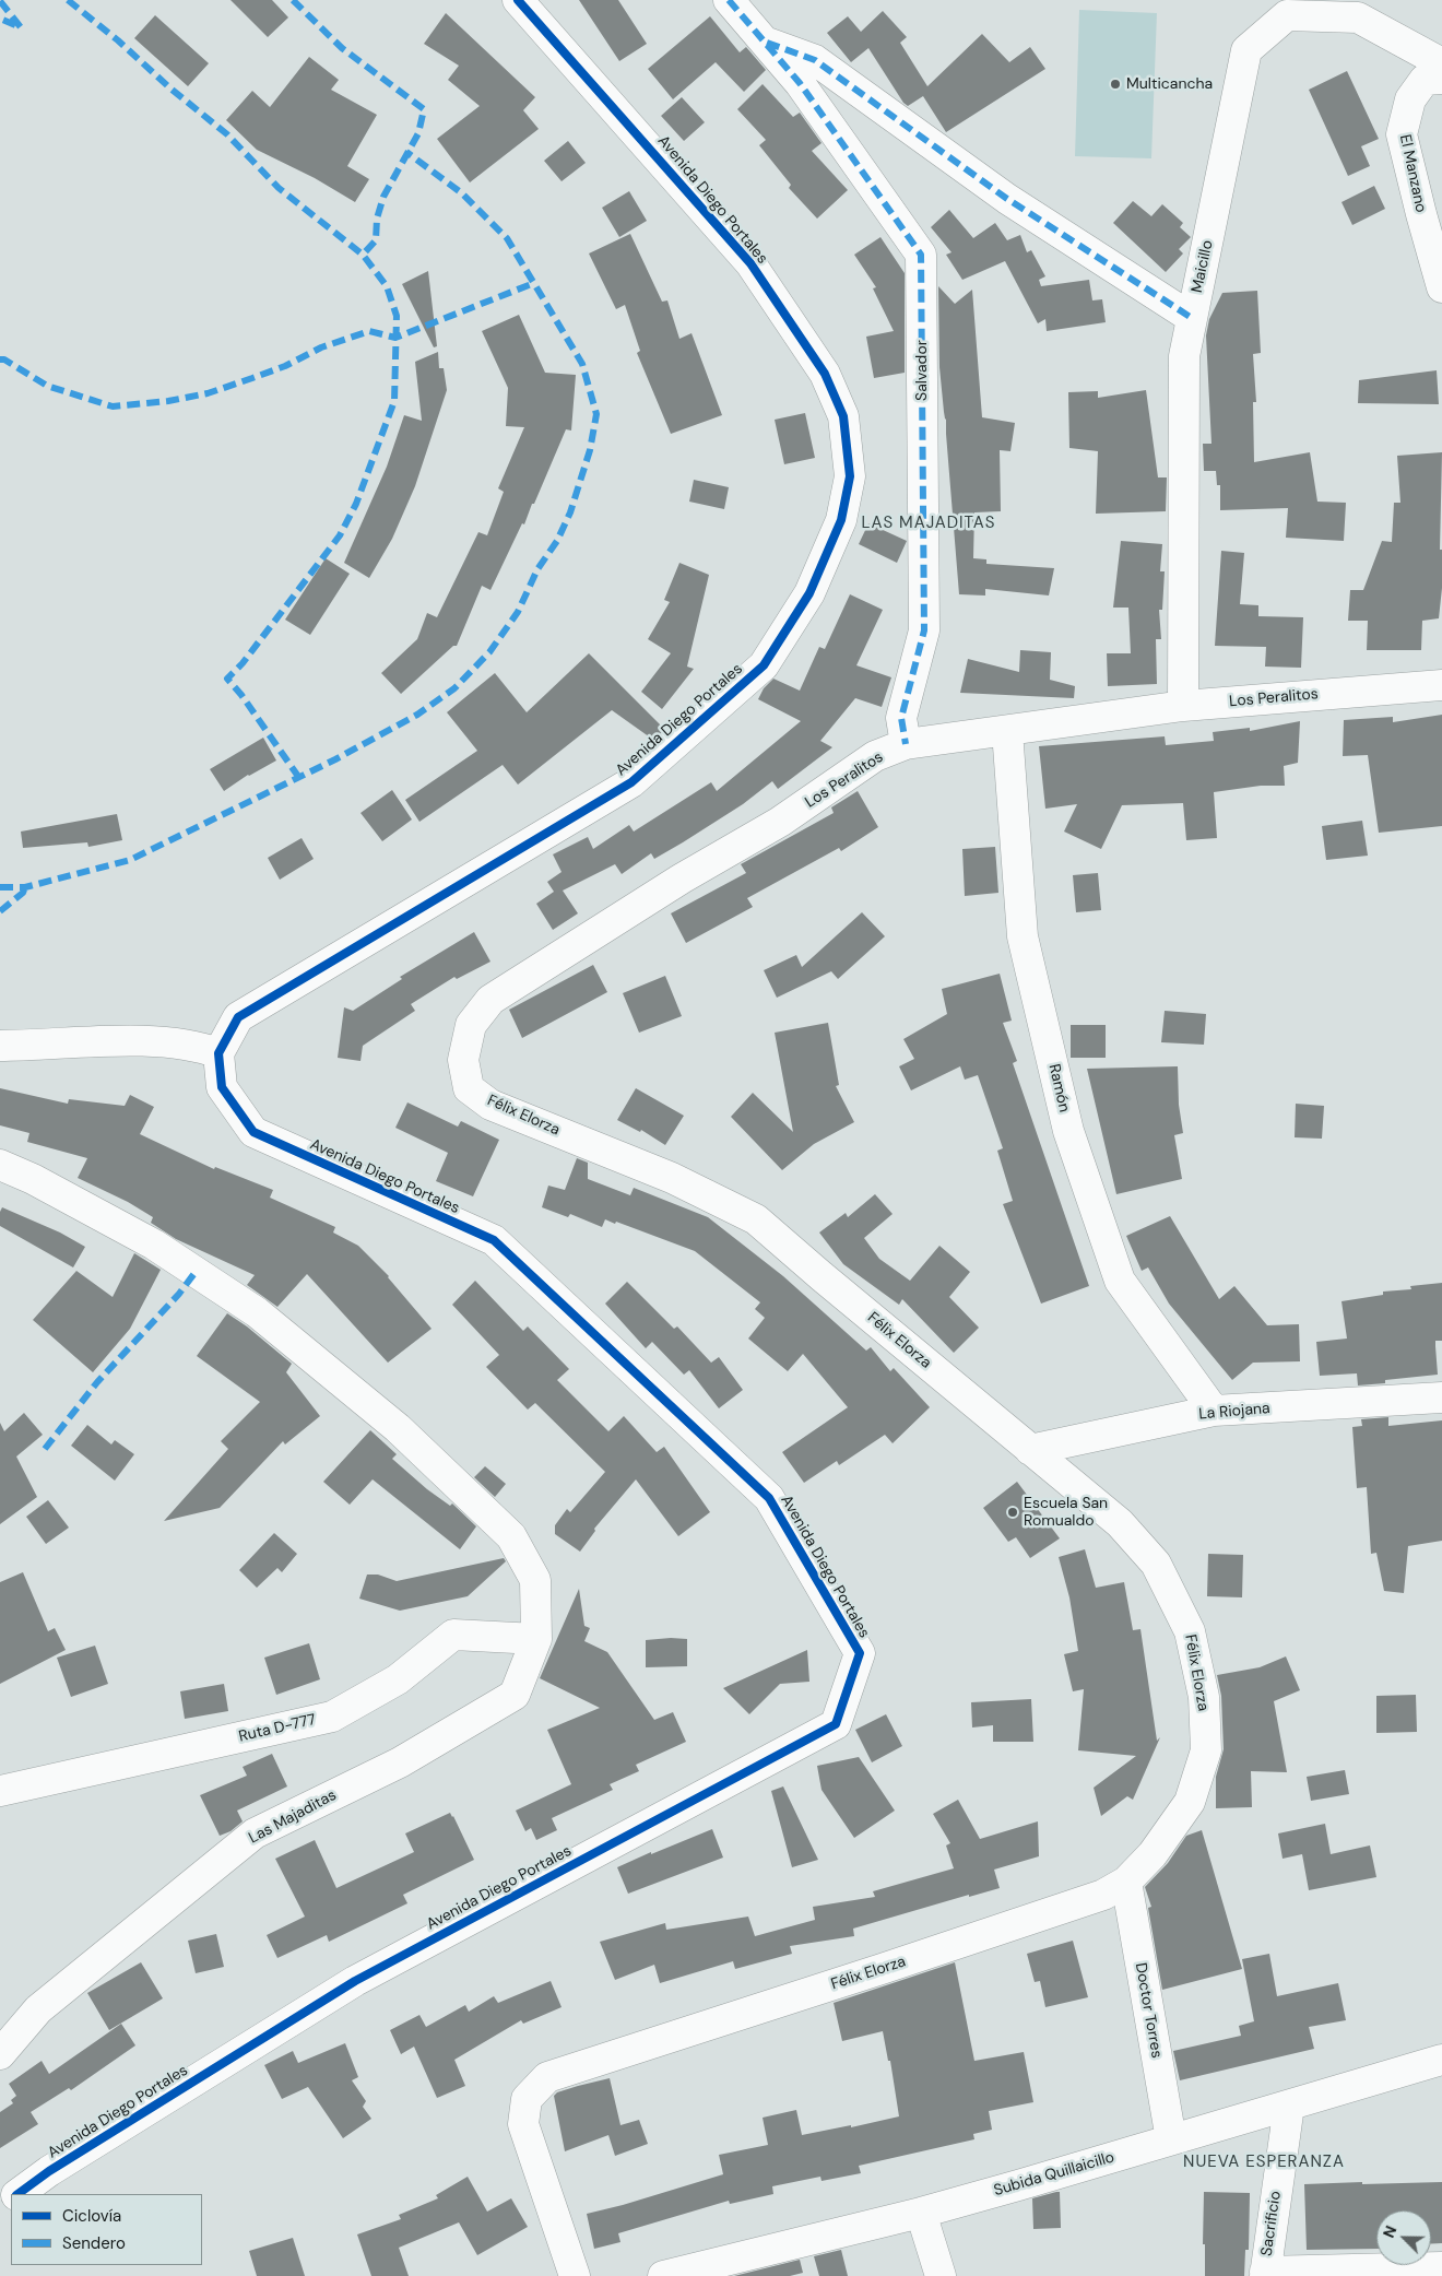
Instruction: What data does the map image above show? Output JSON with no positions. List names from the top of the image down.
{
  "streets": {
    "street": [
      "El Manzano",
      "Avenida Diego Portales",
      "Maicillo",
      "Salvador",
      "Los Peralitos",
      "Ramón",
      "Félix Elorza",
      "La Riojana",
      "Ruta D-777",
      "Las Majaditas",
      "Doctor Torres",
      "Subida Quillaicillo",
      "Sacrificio"
    ]
  },
  "crossings": [
    ["Maicillo", "Salvador"],
    ["Maicillo", "Los Peralitos"],
    ["Salvador", "Los Peralitos"],
    ["Los Peralitos", "Ramón"],
    ["Los Peralitos", "Félix Elorza"],
    ["Ramón", "La Riojana"],
    ["Félix Elorza", "La Riojana"],
    ["Félix Elorza", "Doctor Torres"],
    ["Ruta D-777", "Las Majaditas"],
    ["Doctor Torres", "Subida Quillaicillo"],
    ["Subida Quillaicillo", "Sacrificio"]
  ],
  "districts": ["LAS MAJADITAS", "NUEVA ESPERANZA"],
  "places": ["Multicancha", "Escuela San Romualdo"],
  "legend": ["Ciclovía", "Sendero"],
  "north": "top left"
}
